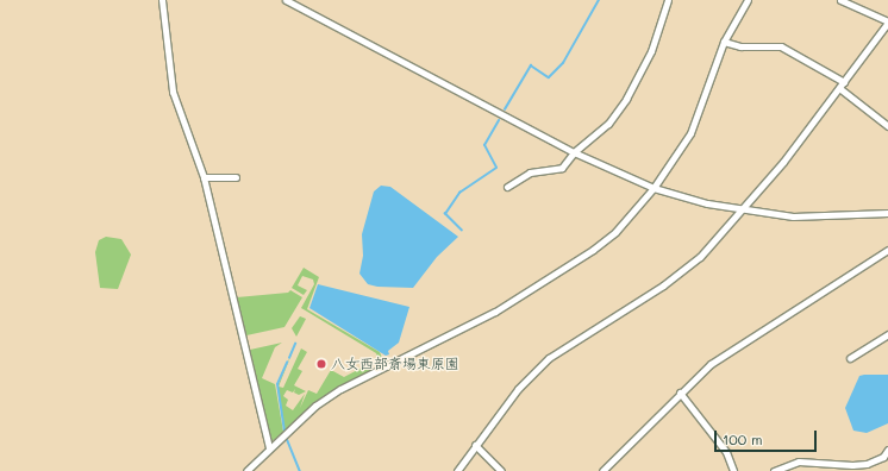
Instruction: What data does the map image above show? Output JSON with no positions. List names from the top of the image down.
{
  "places": ["八女西部斎場東原園"],
  "scale_bar": "100 m"
}
